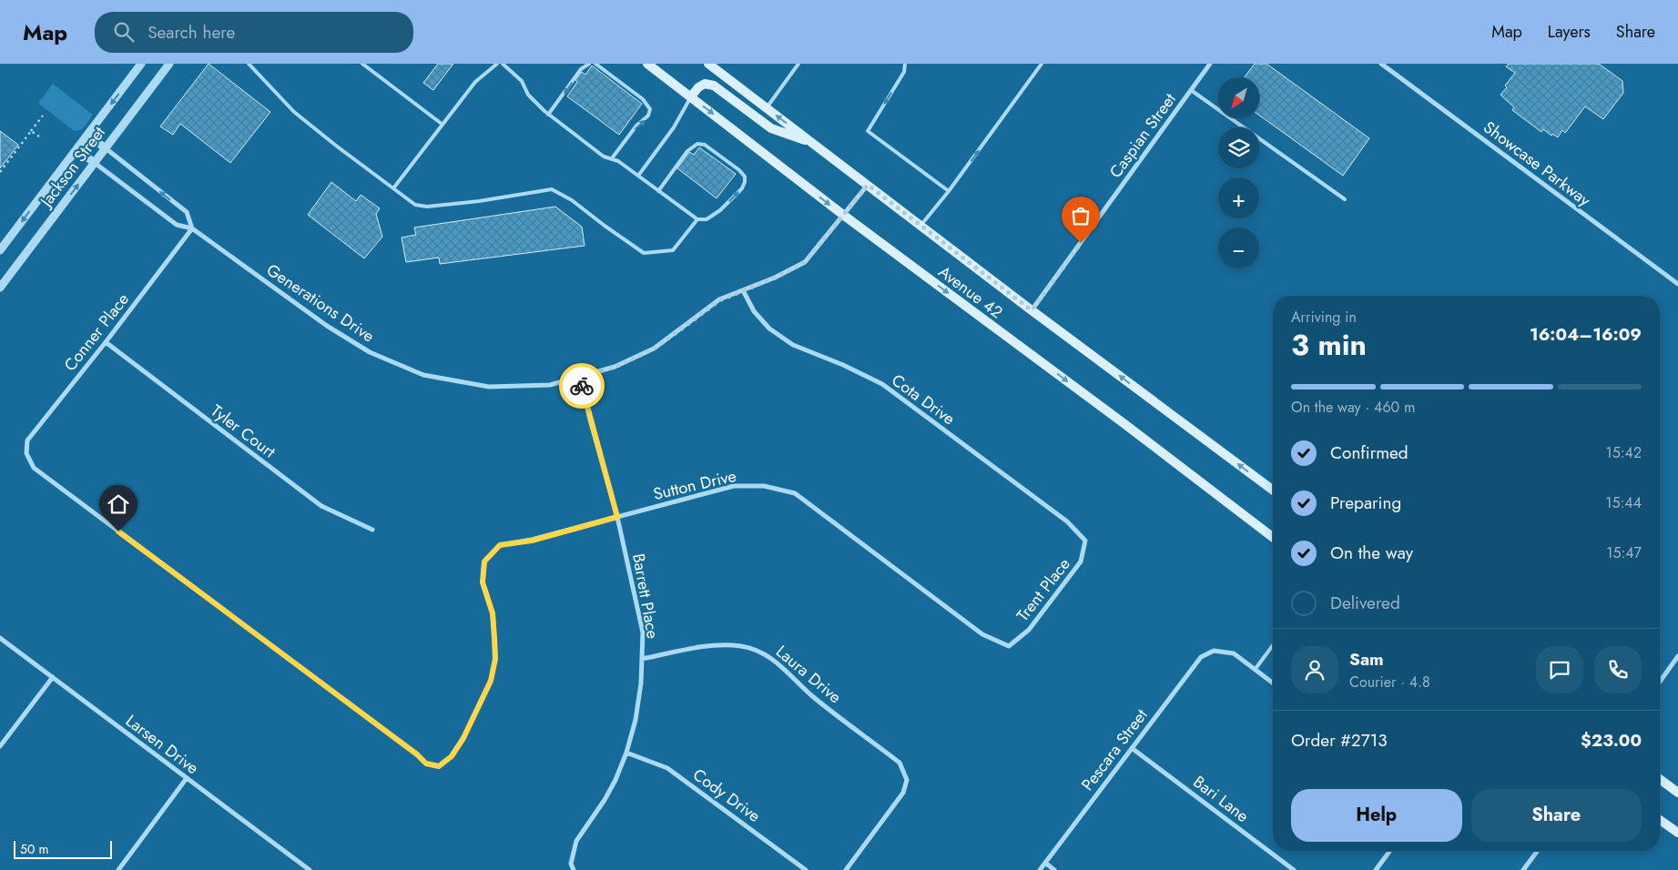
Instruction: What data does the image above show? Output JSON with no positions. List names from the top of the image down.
{
  "streets": {
    "main road": ["Avenue 42"],
    "street": [
      "Caspian Street",
      "Showcase Parkway",
      "Jackson Street",
      "Generations Drive",
      "Conner Place",
      "Cota Drive",
      "Tyler Court",
      "Sutton Drive",
      "Trent Place",
      "Barrett Place",
      "Laura Drive",
      "Larsen Drive",
      "Pescara Street",
      "Cody Drive",
      "Bari Lane"
    ]
  },
  "crossings": [
    ["Caspian Street", "Avenue 42"],
    ["Jackson Street", "Generations Drive"],
    ["Avenue 42", "Generations Drive"],
    ["Generations Drive", "Conner Place"],
    ["Generations Drive", "Cota Drive"],
    ["Generations Drive", "Barrett Place"],
    ["Conner Place", "Tyler Court"],
    ["Conner Place", "Sutton Drive"],
    ["Cota Drive", "Trent Place"],
    ["Sutton Drive", "Trent Place"],
    ["Sutton Drive", "Barrett Place"],
    ["Barrett Place", "Laura Drive"],
    ["Barrett Place", "Cody Drive"],
    ["Pescara Street", "Bari Lane"]
  ],
  "scale_bar": "50 m",
  "north": "bottom left",
  "page": {
    "header": "Map",
    "search": "Search here",
    "nav": ["Map", "Layers", "Share"],
    "map_buttons": ["+", "−"],
    "heading": ["3 min", "Arriving in", "16:04–16:09"],
    "panel": [
      "Sam",
      "Courier · 4.8",
      "Order #2713",
      "$23.00"
    ],
    "bar": "On the way · 460 m",
    "list": [
      ["Confirmed", "15:42"],
      ["Preparing", "15:44"],
      ["On the way", "15:47"],
      "Delivered"
    ],
    "buttons": ["Help", "Share"],
    "scale": "50 m"
  }
}
